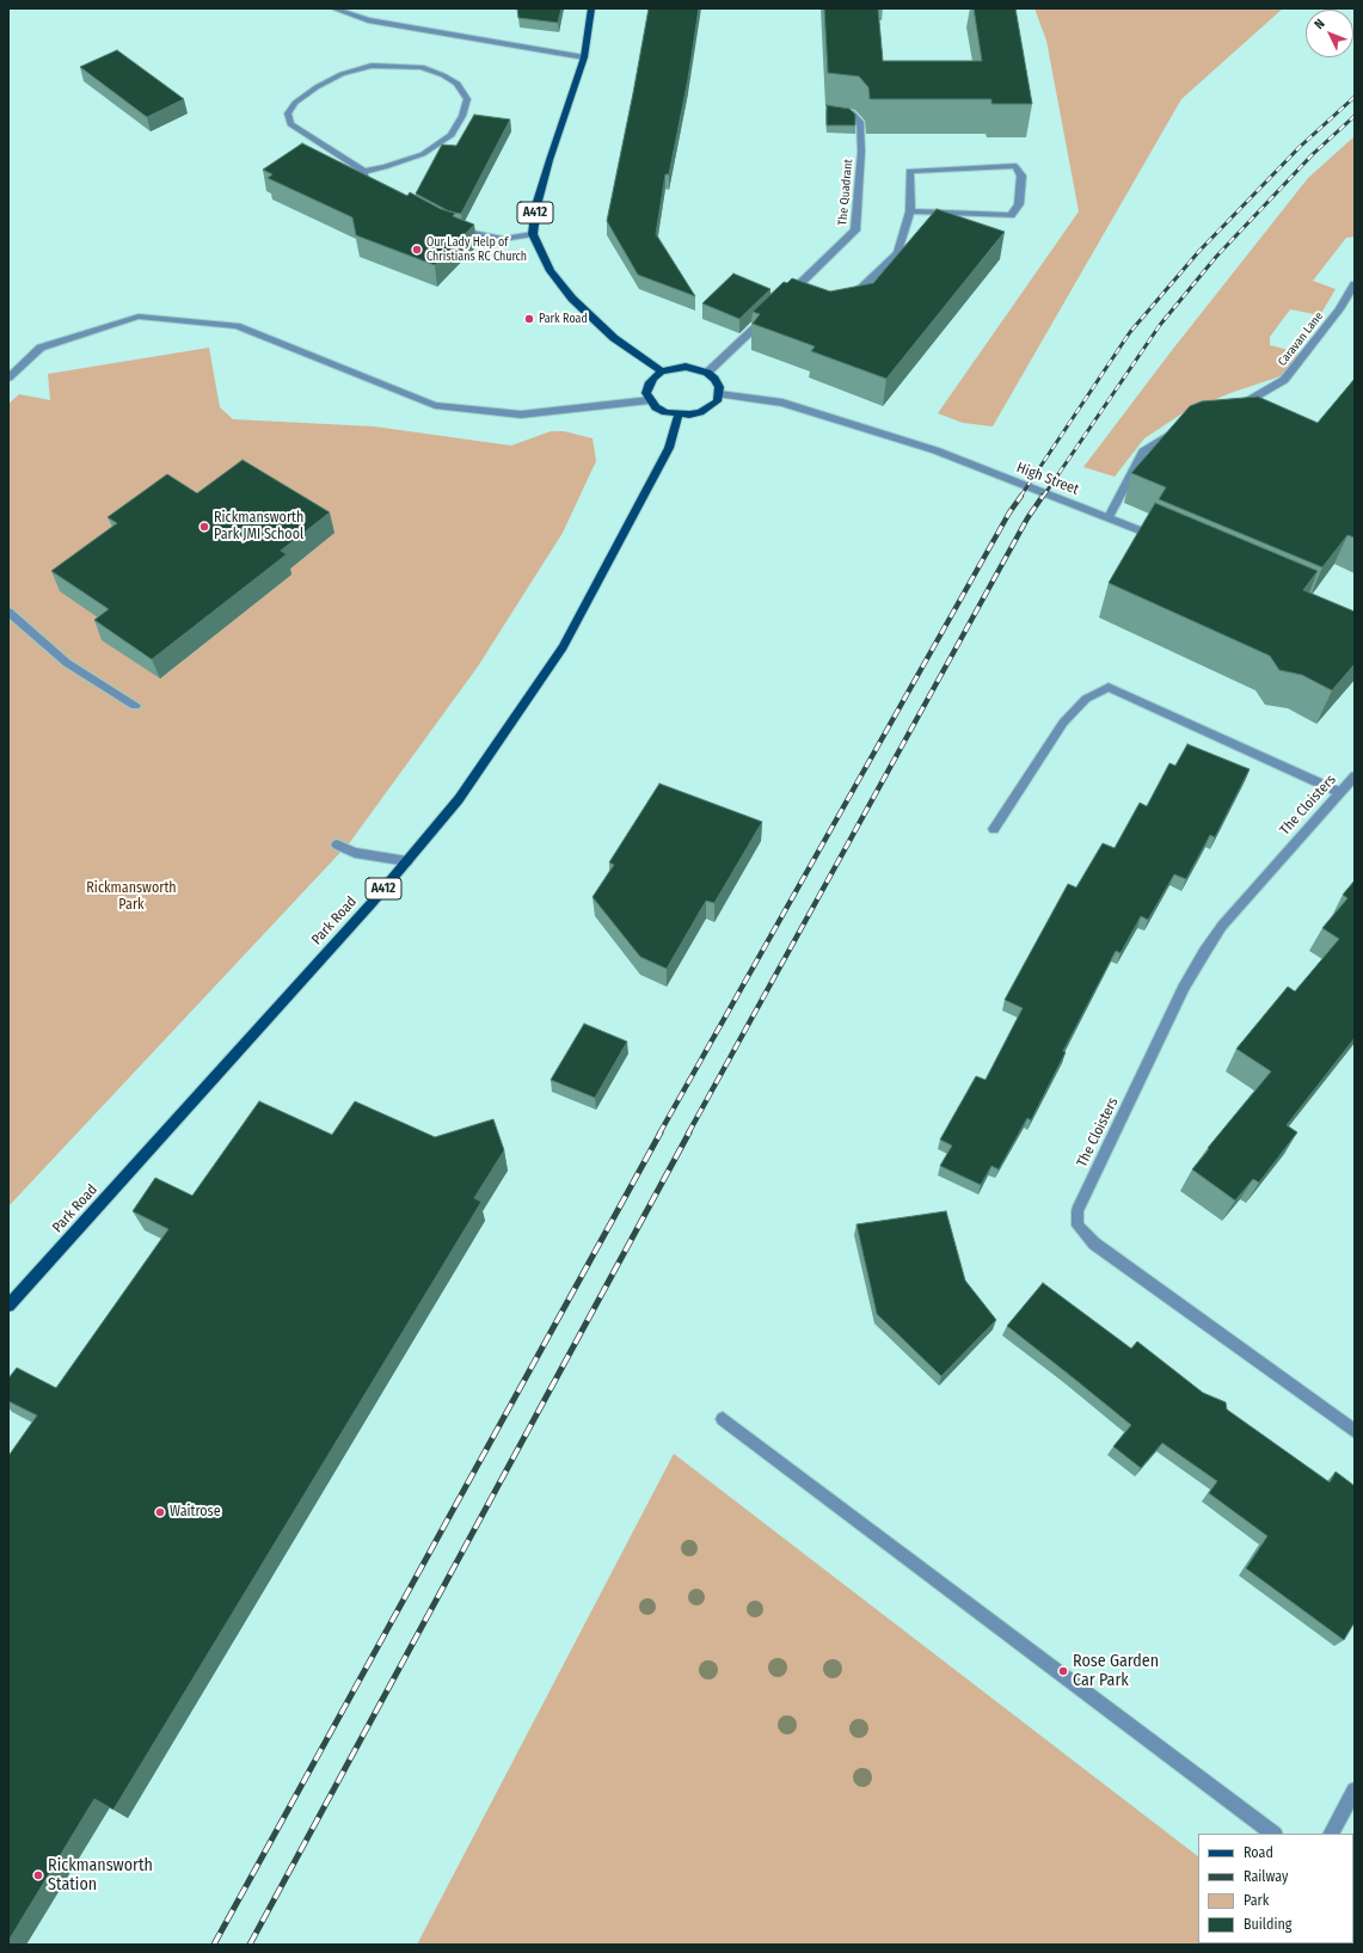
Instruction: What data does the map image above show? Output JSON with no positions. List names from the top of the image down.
{
  "streets": {
    "main road": ["A412", "Park Road"],
    "street": [
      "The Quadrant",
      "Caravan Lane",
      "High Street",
      "The Cloisters"
    ]
  },
  "crossings": [
    ["A412", "High Street"],
    ["A412", "Park Road"],
    ["High Street", "Park Road"]
  ],
  "parks": ["Rickmansworth Park"],
  "places": [
    "Our Lady Help of Christians RC Church",
    "Park Road",
    "Rickmansworth Park JMI School",
    "Waitrose",
    "Rose Garden Car Park",
    "Rickmansworth Station"
  ],
  "legend": [
    "Road",
    "Railway",
    "Park",
    "Building"
  ],
  "north": "top left"
}
